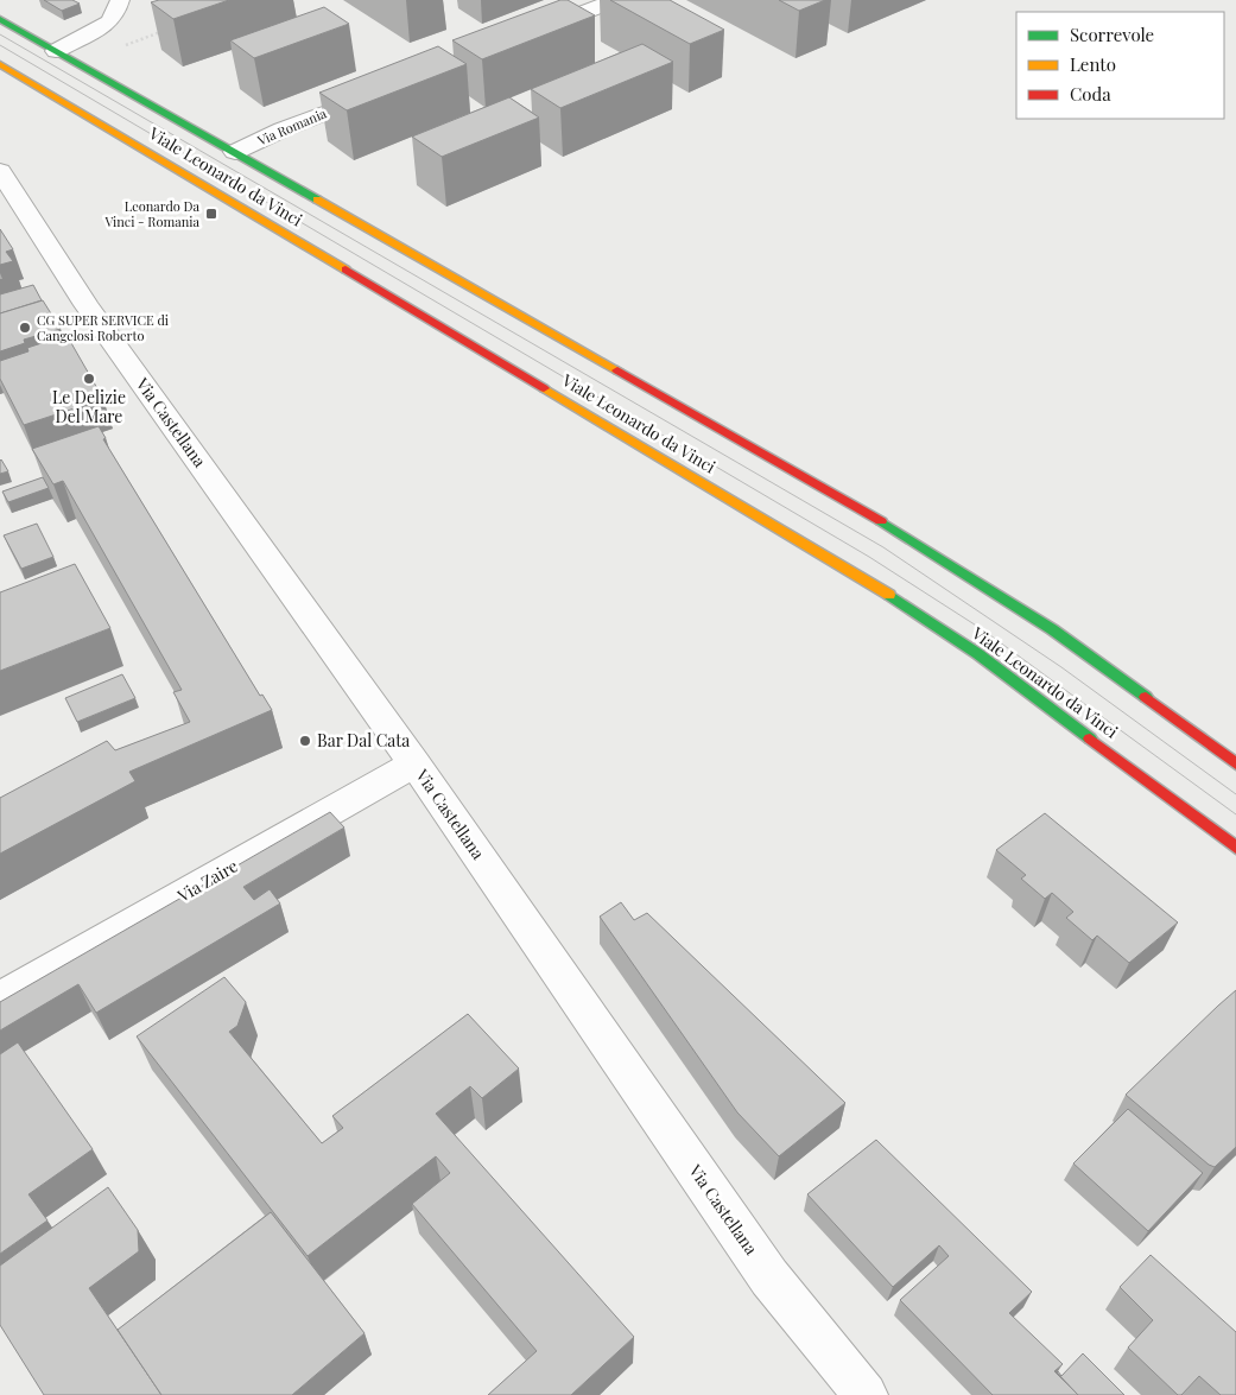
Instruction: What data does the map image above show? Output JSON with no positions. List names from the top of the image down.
{
  "streets": {
    "street": [
      "Via Romania",
      "Viale Leonardo da Vinci",
      "Via Castellana",
      "Via Zaire"
    ]
  },
  "crossings": [
    ["Via Romania", "Viale Leonardo da Vinci"],
    ["Via Castellana", "Via Zaire"]
  ],
  "places": {
    "transit": ["Leonardo Da Vinci - Romania"],
    "other": ["CG SUPER SERVICE di Cangelosi Roberto", "Le Delizie Del Mare", "Bar Dal Cata"]
  },
  "legend": ["Scorrevole", "Lento", "Coda"]
}
